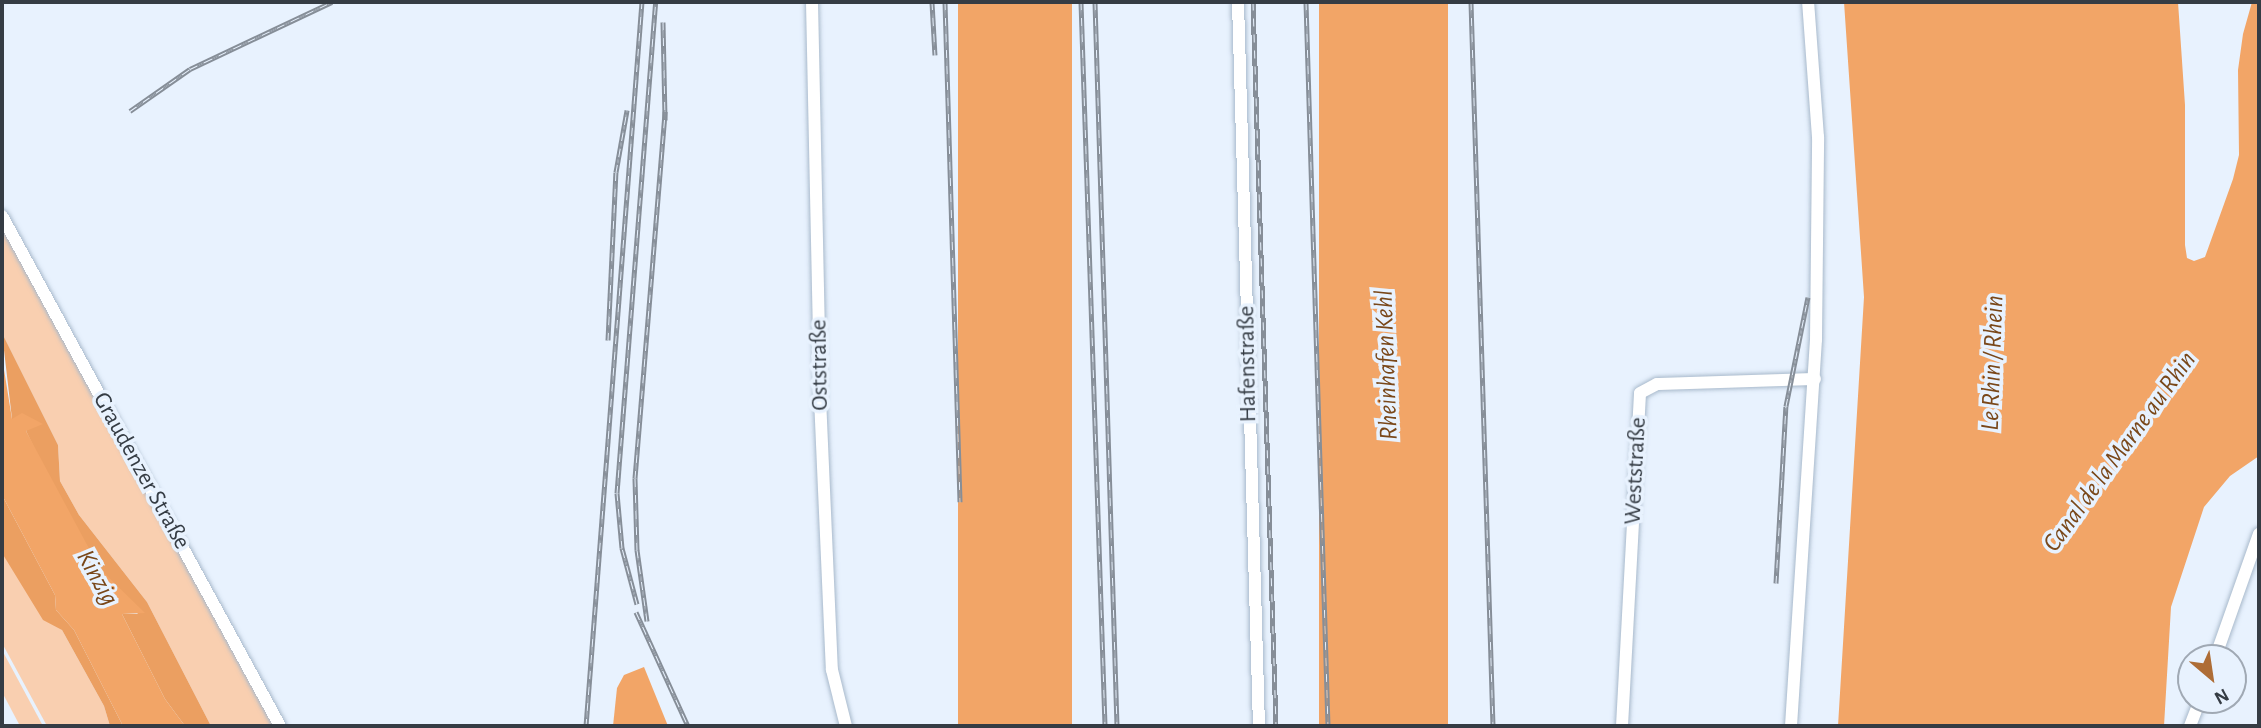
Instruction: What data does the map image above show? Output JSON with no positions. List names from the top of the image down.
{
  "streets": {
    "street": [
      "Hafenstraße",
      "Oststraße",
      "Graudenzer Straße",
      "Weststraße"
    ]
  },
  "water": [
    "Le Rhin / Rhein",
    "Rheinhafen Kehl",
    "Canal de la Marne au Rhin",
    "Kinzig"
  ],
  "north": "bottom right"
}
